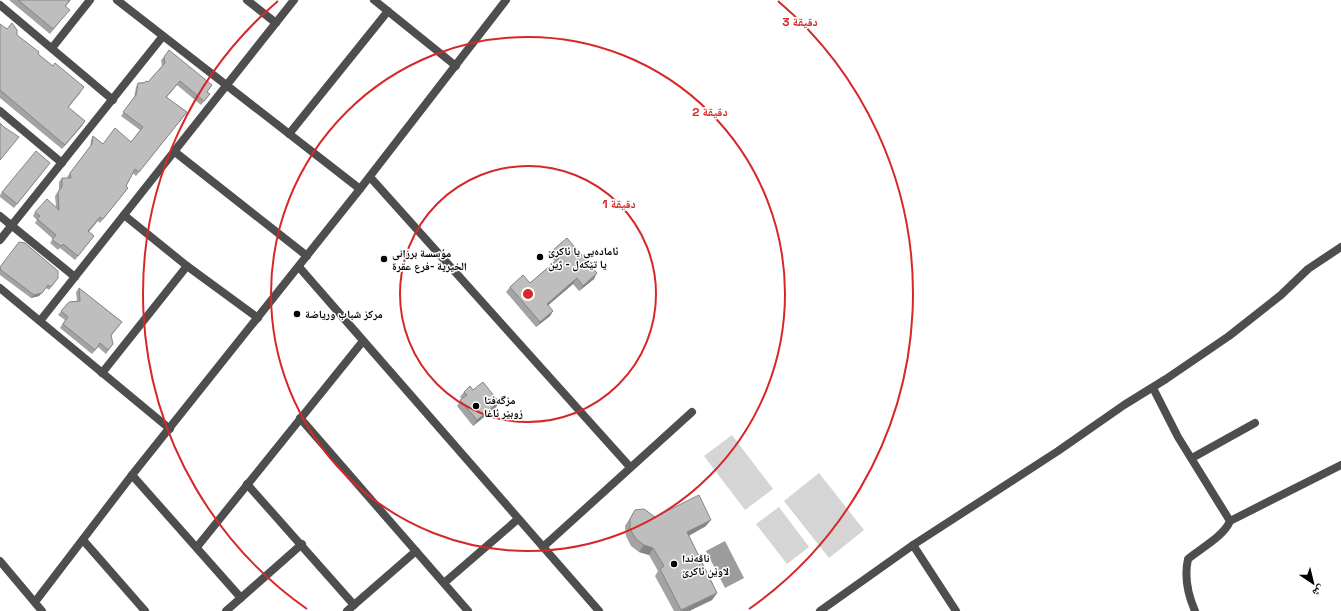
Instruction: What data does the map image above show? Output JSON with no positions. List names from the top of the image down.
{
  "places": [
    "ئامادەیی یا ئاکرێ یا تێکەل - ژین",
    "مؤسسة برزانى الخيرية -فرع عقرة",
    "مركز شباب ورياضة",
    "مزگەفتا زوبێر ئاغا",
    "ناڤەندا لاوێن ئاکرێ"
  ],
  "north": "bottom right",
  "rings": ["3 دقيقة", "2 دقيقة", "1 دقيقة"]
}
